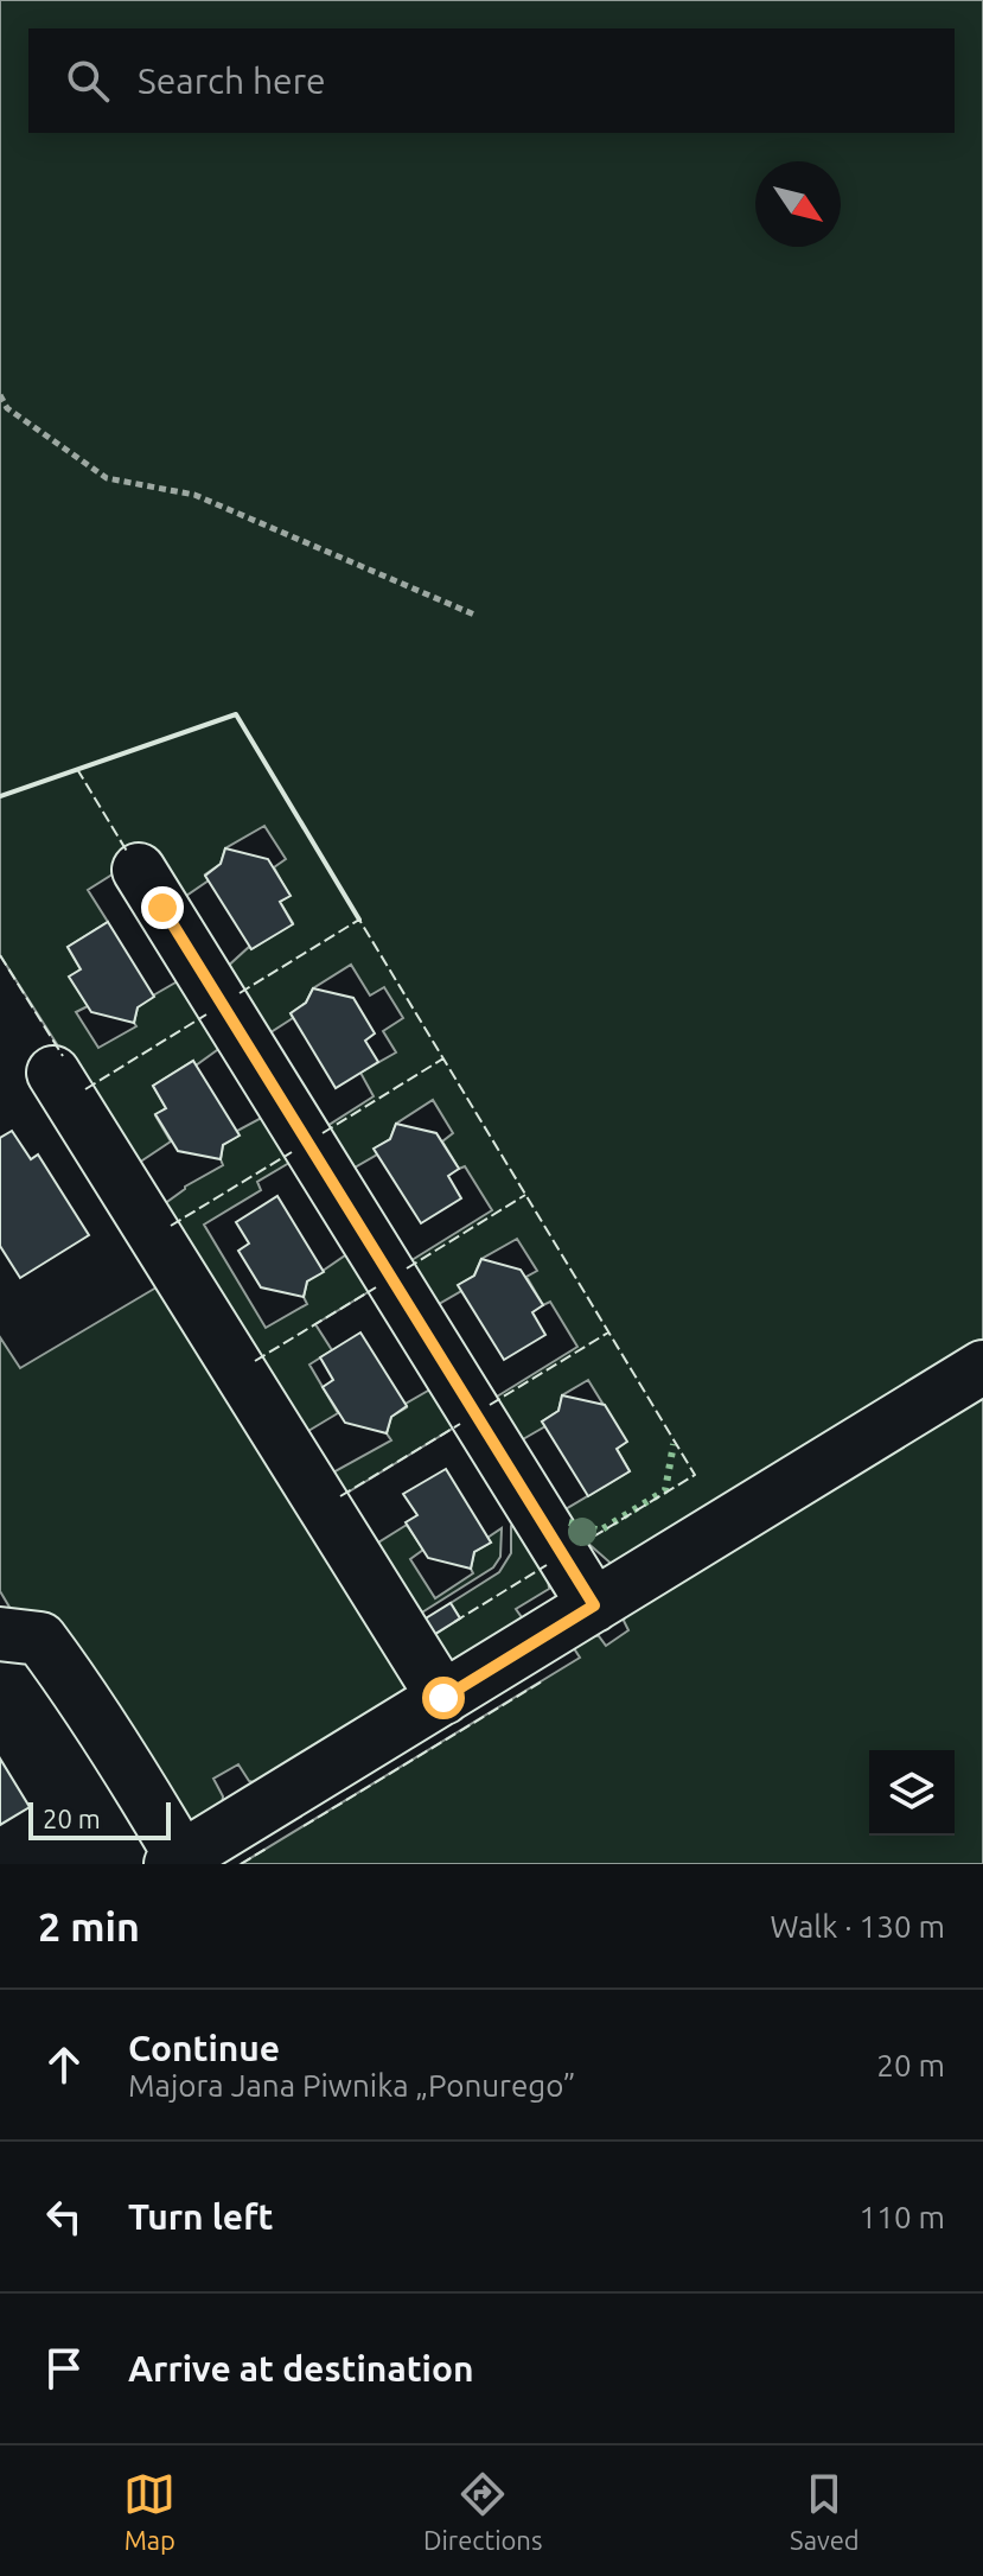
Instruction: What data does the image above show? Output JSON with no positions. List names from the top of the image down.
{
  "scale_bar": "20 m",
  "north": "bottom right",
  "page": {
    "search": "Search here",
    "scale": "20 m",
    "heading": ["2 min", "Walk · 130 m"],
    "list": [
      ["Continue", "Majora Jana Piwnika „Ponurego”", "20 m"],
      ["Turn left", "110 m"],
      "Arrive at destination"
    ],
    "nav": ["Map", "Directions", "Saved"]
  }
}
